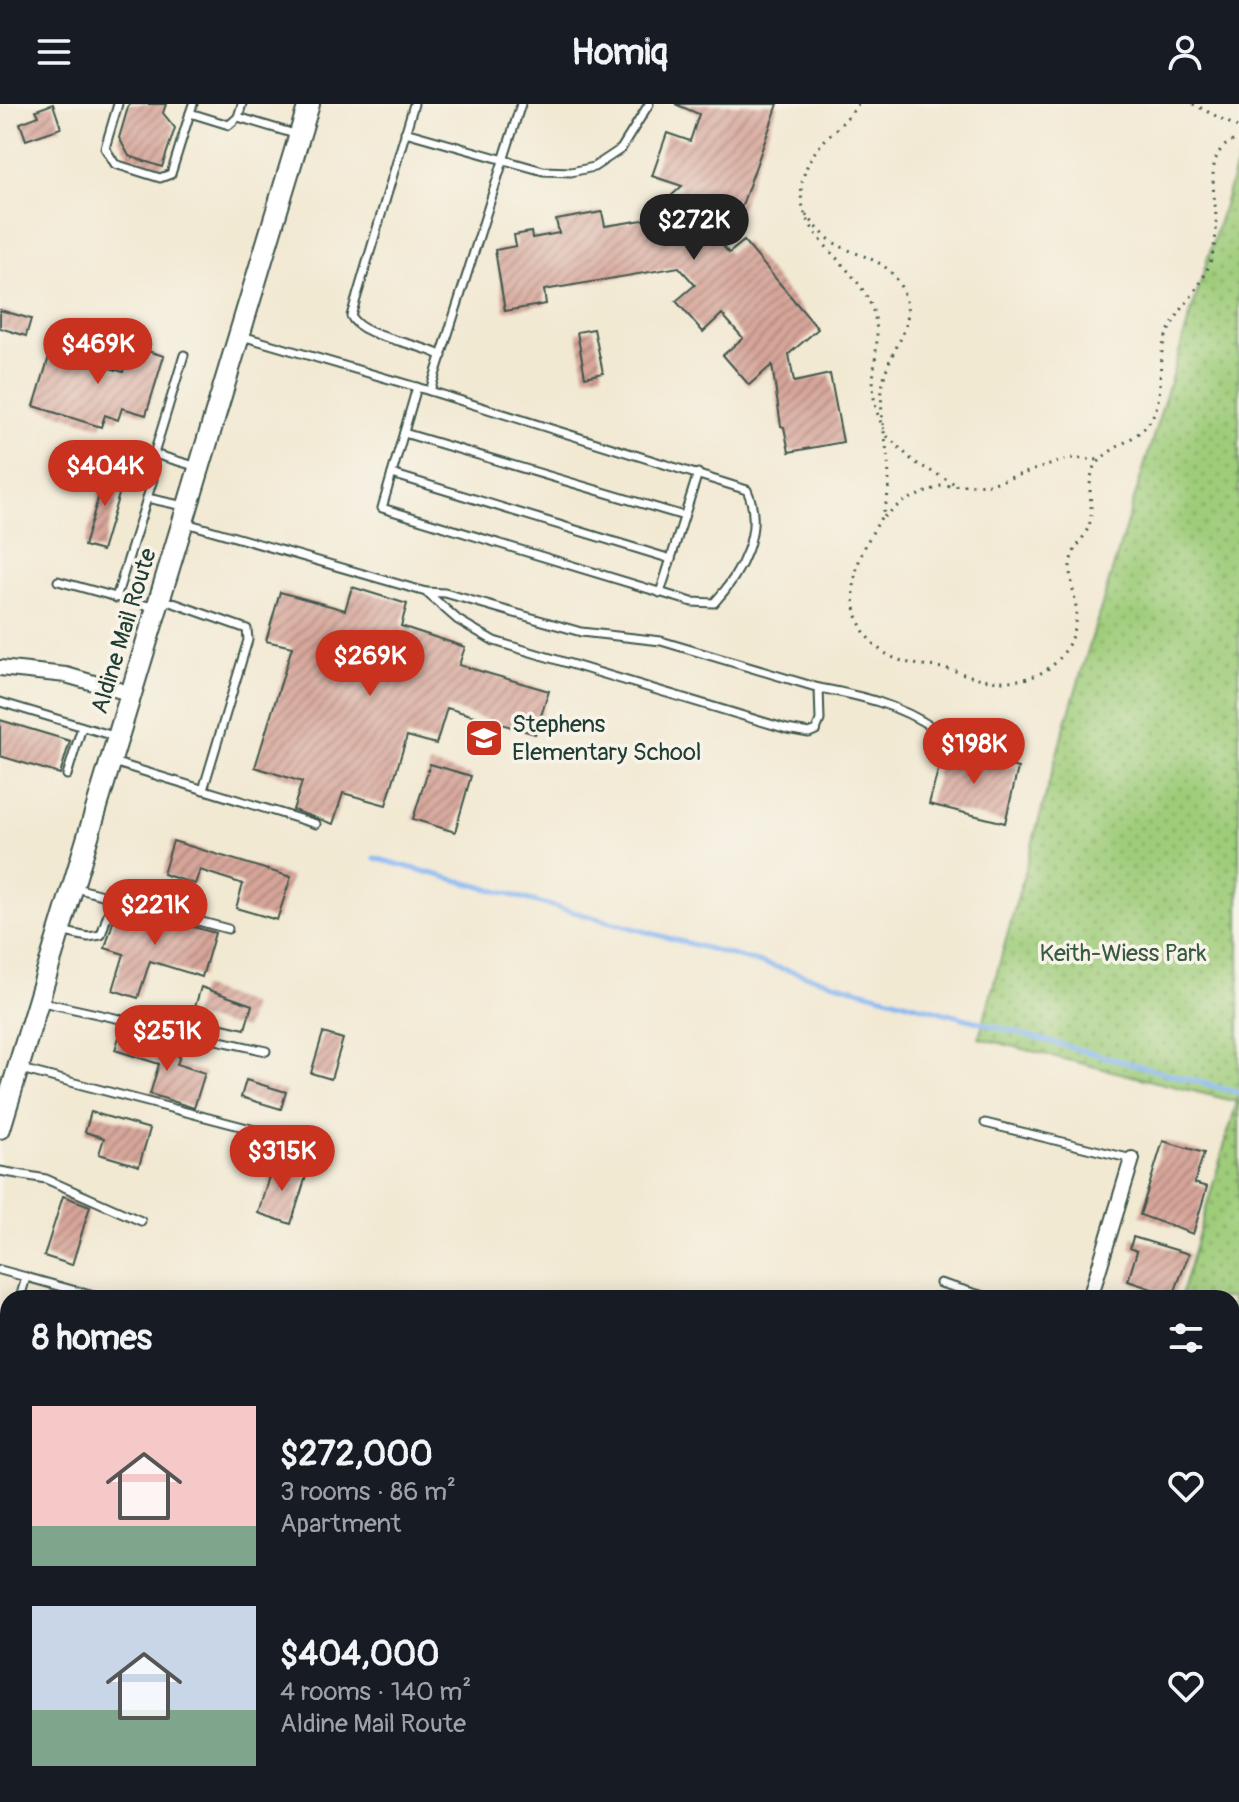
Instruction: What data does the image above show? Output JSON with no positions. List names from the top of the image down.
{
  "streets": {
    "main road": ["Aldine Mail Route"]
  },
  "parks": ["Keith-Wiess Park"],
  "places": {
    "school or university": ["Stephens Elementary School"]
  },
  "page": {
    "header": "Homiq",
    "price": [
      "$272K",
      "$469K",
      "$404K",
      "$269K",
      "$198K",
      "$221K",
      "$251K",
      "$315K"
    ],
    "heading": "8 homes",
    "list": [
      {
        "name": "$272,000",
        "note": "3 rooms · 86 m² · Apartment"
      },
      {
        "name": "$404,000",
        "note": "4 rooms · 140 m² · Aldine Mail Route"
      }
    ]
  }
}
